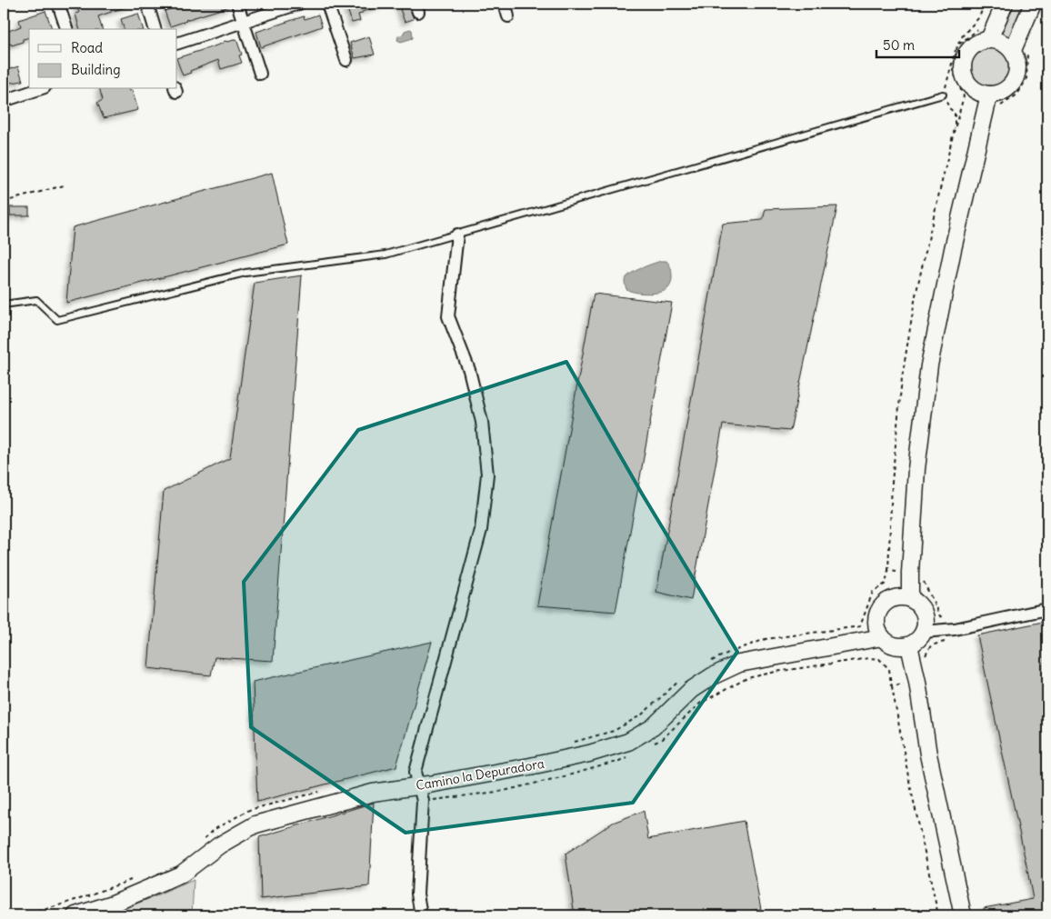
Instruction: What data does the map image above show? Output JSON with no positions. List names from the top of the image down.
{
  "streets": {
    "street": ["Camino la Depuradora"]
  },
  "legend": ["Road", "Building"],
  "scale_bar": "50 m"
}
